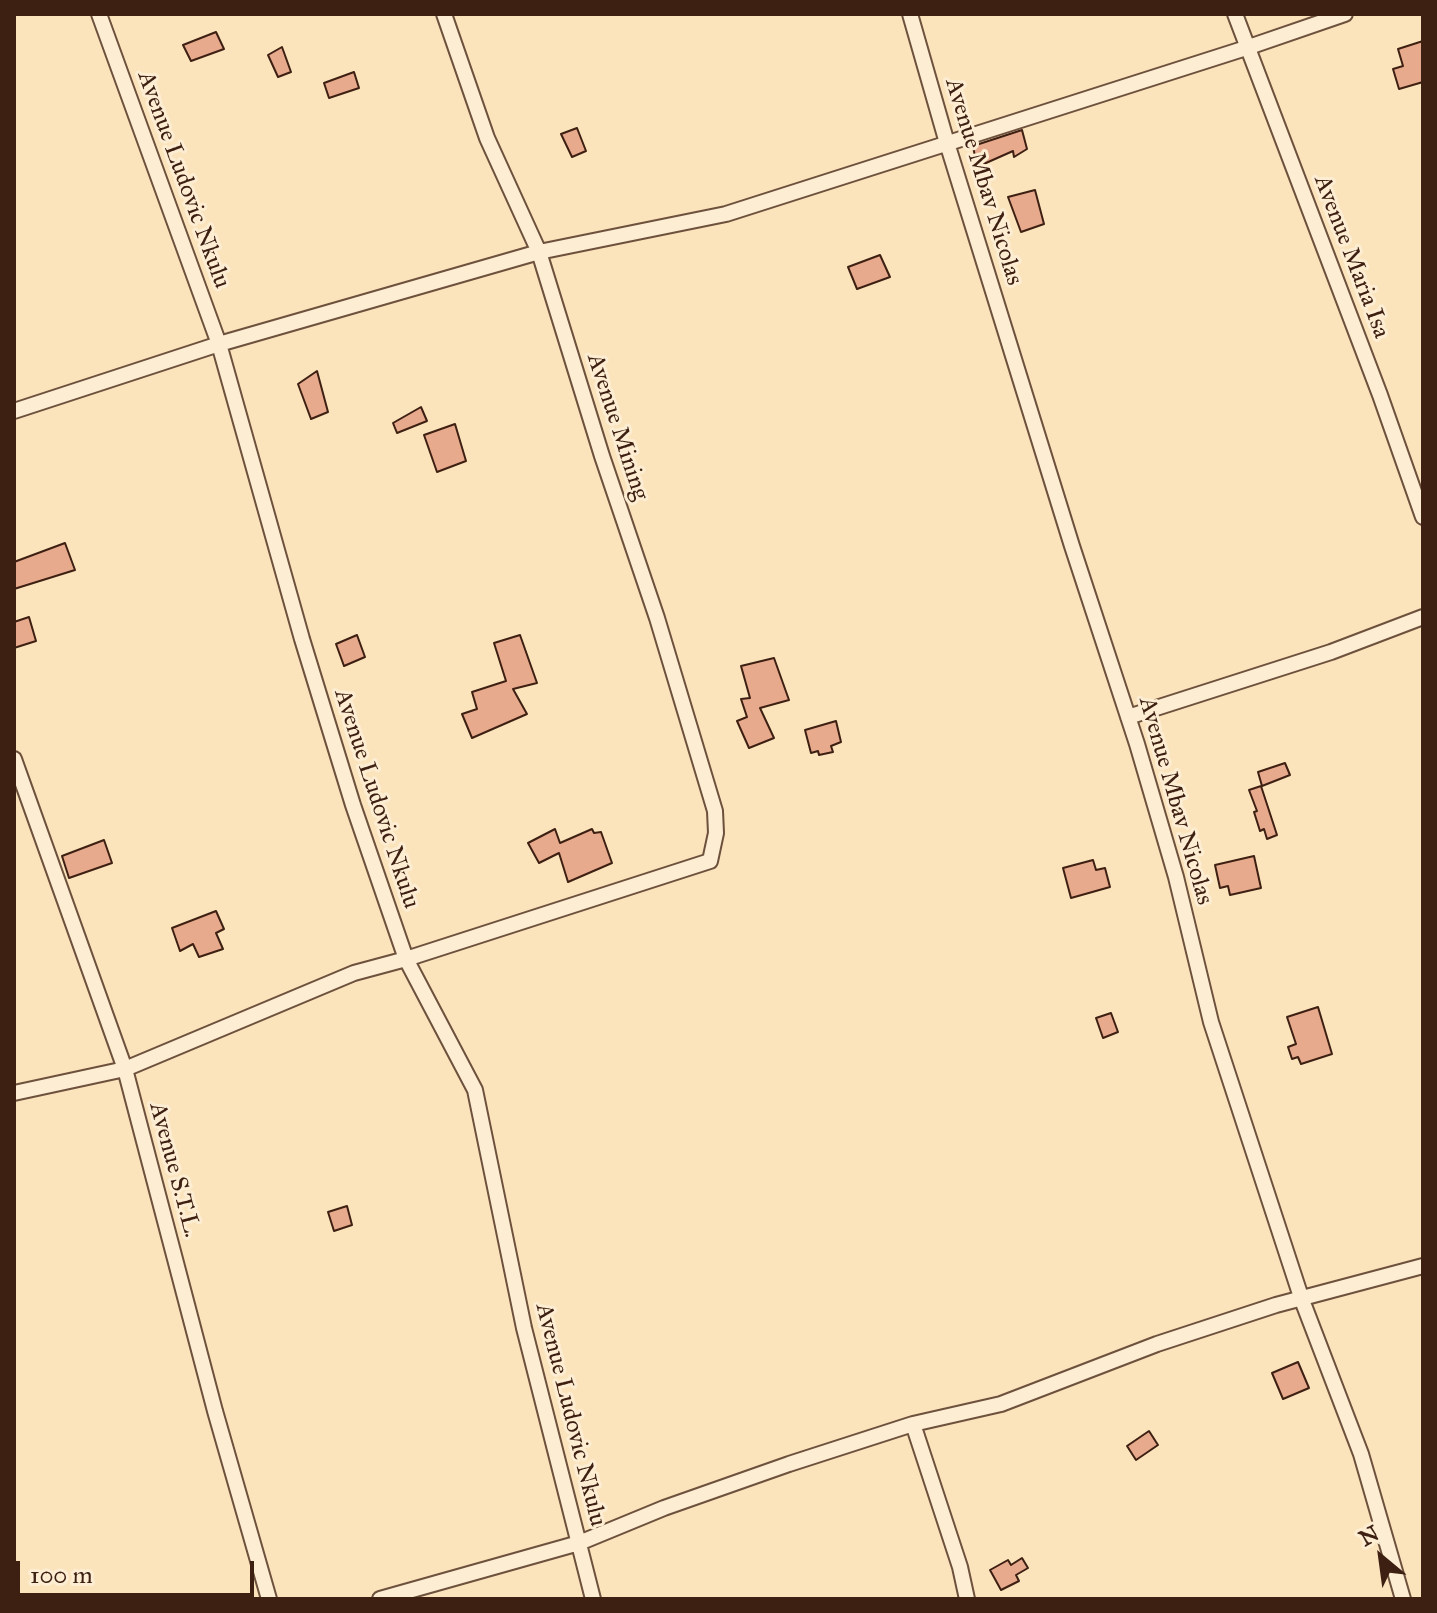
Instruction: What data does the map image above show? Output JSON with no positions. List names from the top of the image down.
{
  "streets": {
    "street": [
      "Avenue Ludovic Nkulu",
      "Avenue Mbav Nicolas",
      "Avenue Maria Isa",
      "Avenue Mining",
      "Avenue S.T.L."
    ]
  },
  "crossings": [
    ["Avenue Ludovic Nkulu", "Avenue Mining"]
  ],
  "scale_bar": "100 m",
  "north": "top left"
}
